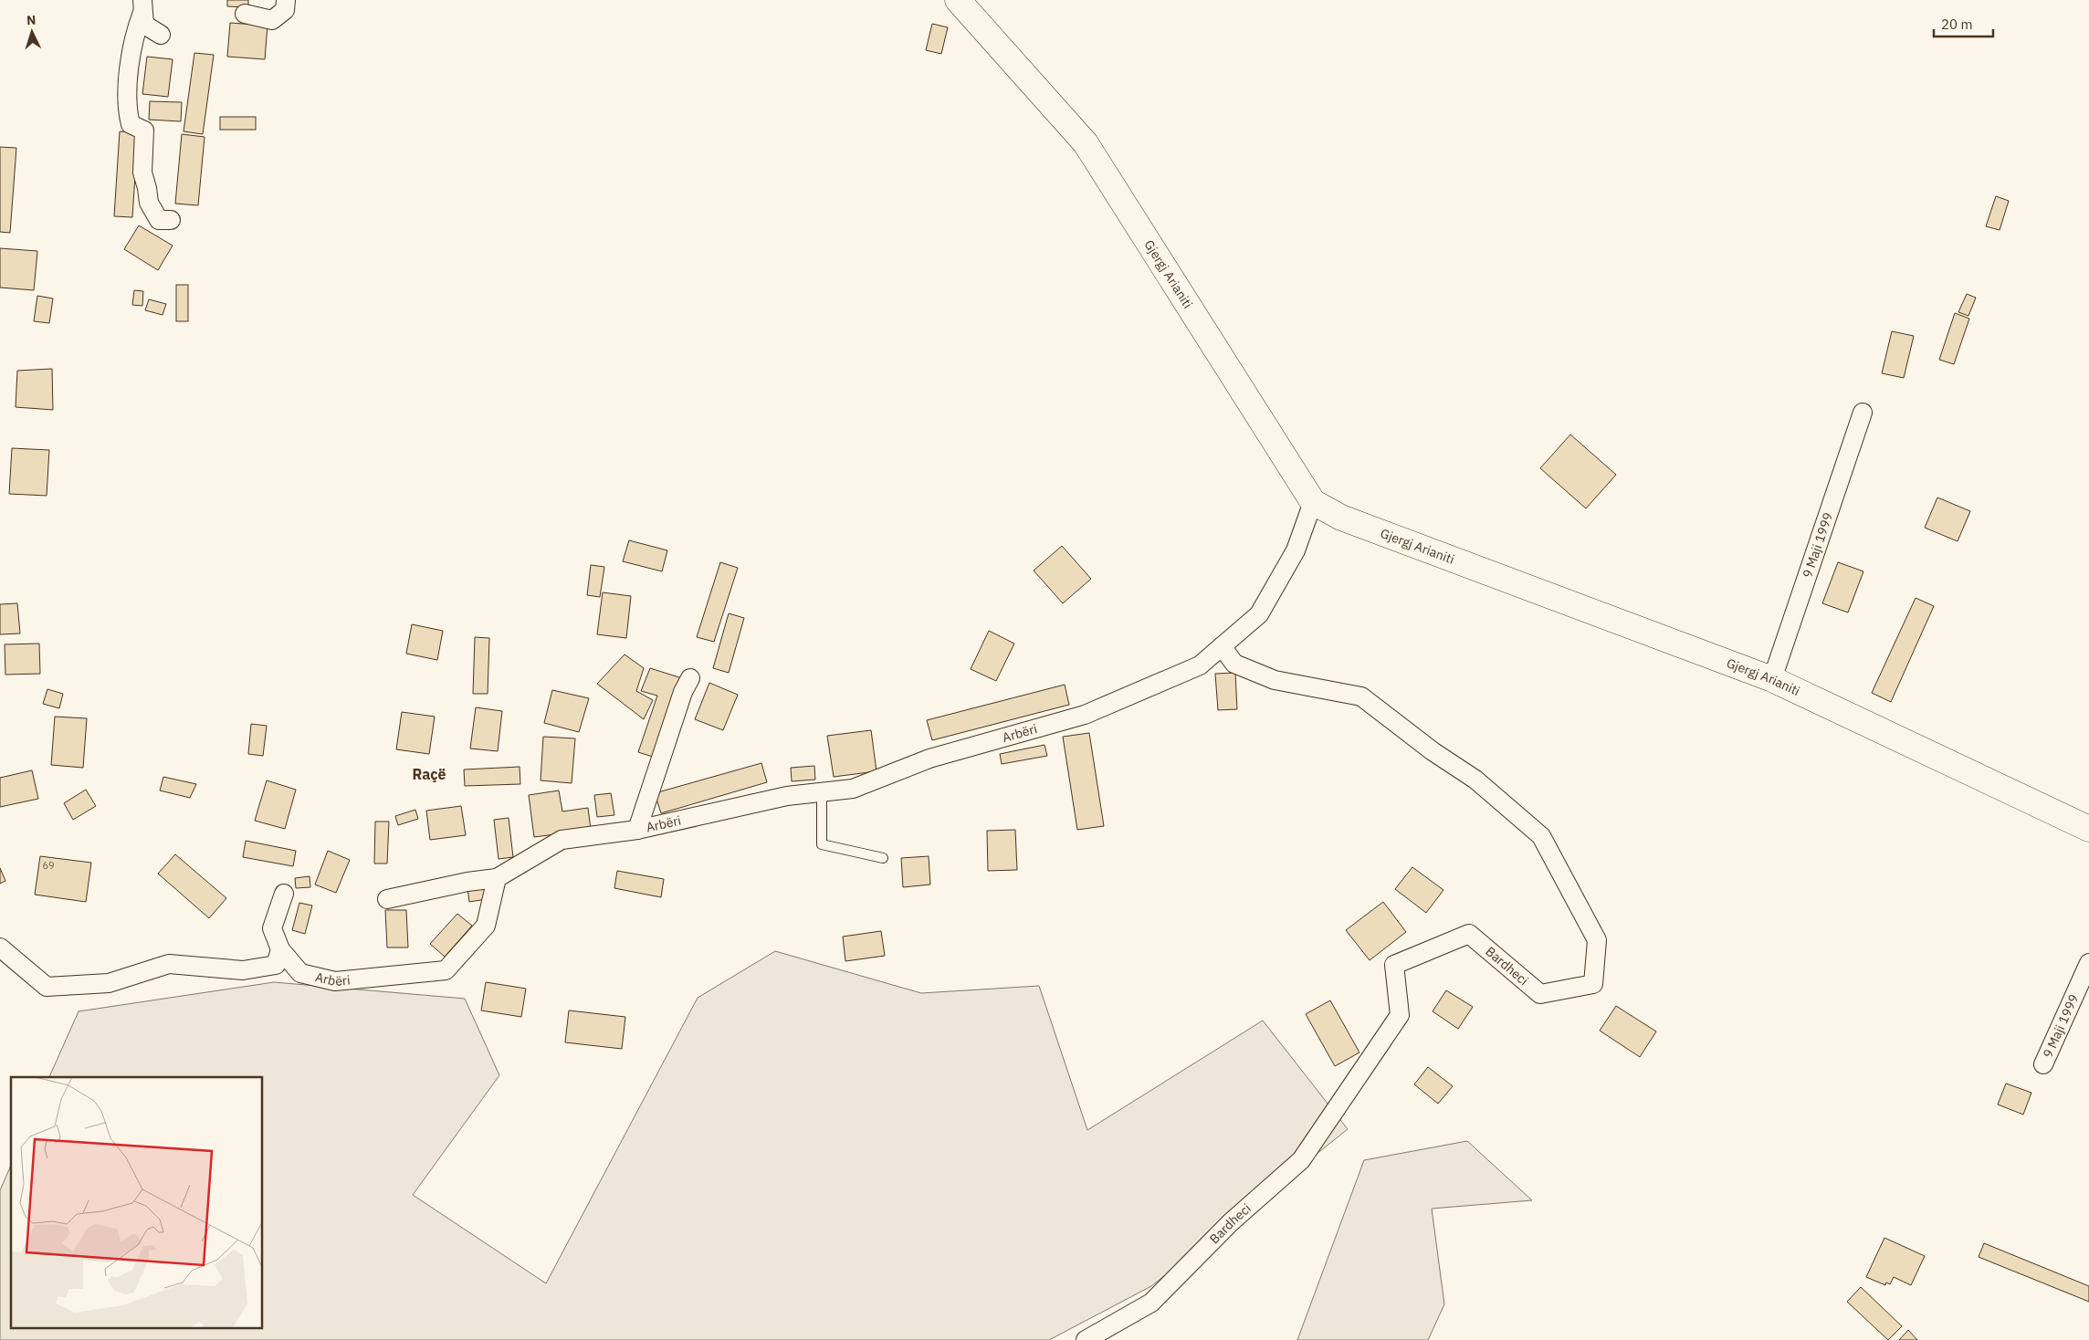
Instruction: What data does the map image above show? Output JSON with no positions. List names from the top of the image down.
{
  "streets": {
    "main road": ["Gjergj Arianiti"],
    "street": ["9 Maji 1999", "Arbëri", "Bardheci"]
  },
  "crossings": [
    ["Gjergj Arianiti", "9 Maji 1999"],
    ["Gjergj Arianiti", "Arbëri"],
    ["Arbëri", "Bardheci"]
  ],
  "districts": ["Raçë"],
  "house_numbers": ["69"],
  "scale_bar": "20 m",
  "north": "top"
}
